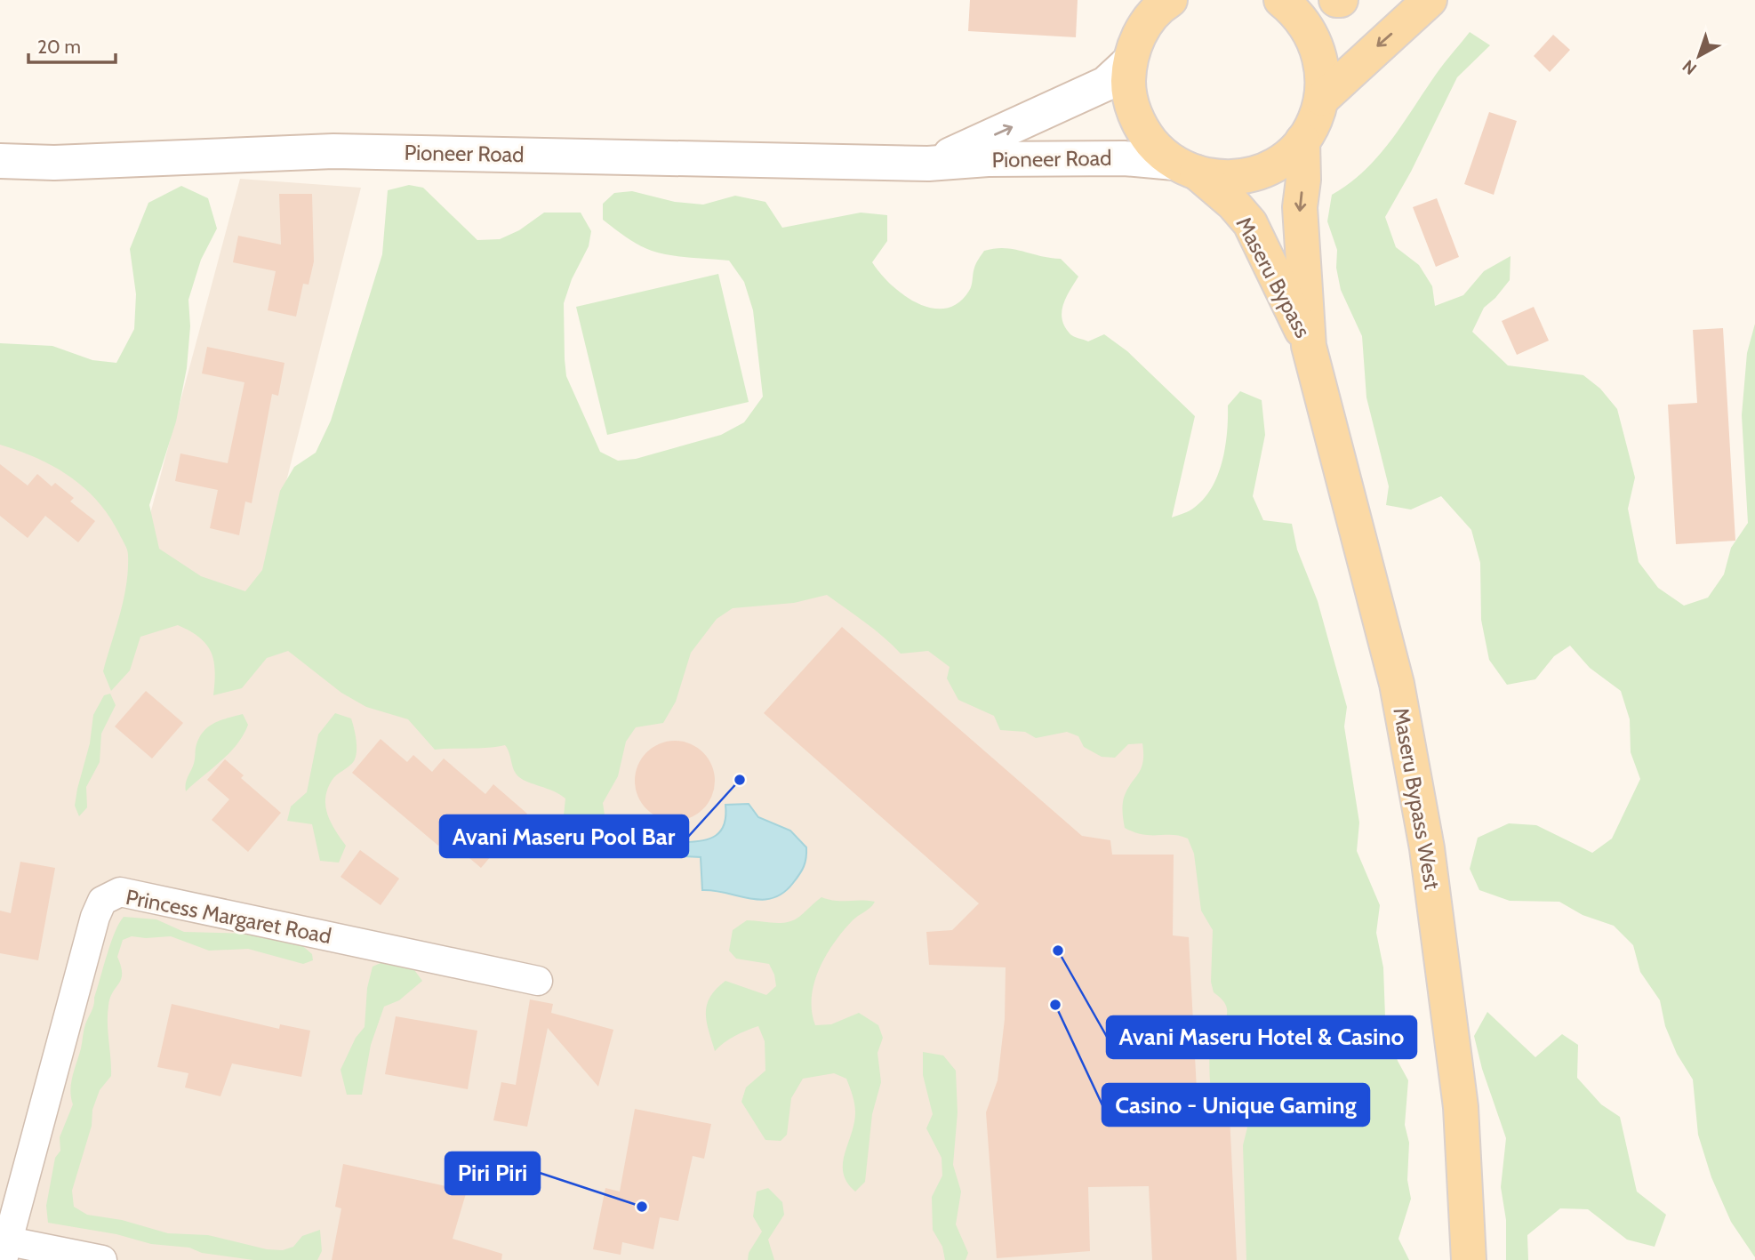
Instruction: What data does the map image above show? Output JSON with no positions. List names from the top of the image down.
{
  "streets": {
    "main road": ["Pioneer Road", "Maseru Bypass", "Maseru Bypass West"],
    "street": ["Princess Margaret Road"]
  },
  "crossings": [
    ["Pioneer Road", "Maseru Bypass"],
    ["Maseru Bypass", "Maseru Bypass West"]
  ],
  "one_way": ["Maseru Bypass"],
  "places": [
    "Avani Maseru Pool Bar",
    "Avani Maseru Hotel & Casino",
    "Casino - Unique Gaming",
    "Piri Piri"
  ],
  "scale_bar": "20 m",
  "north": "bottom left"
}
